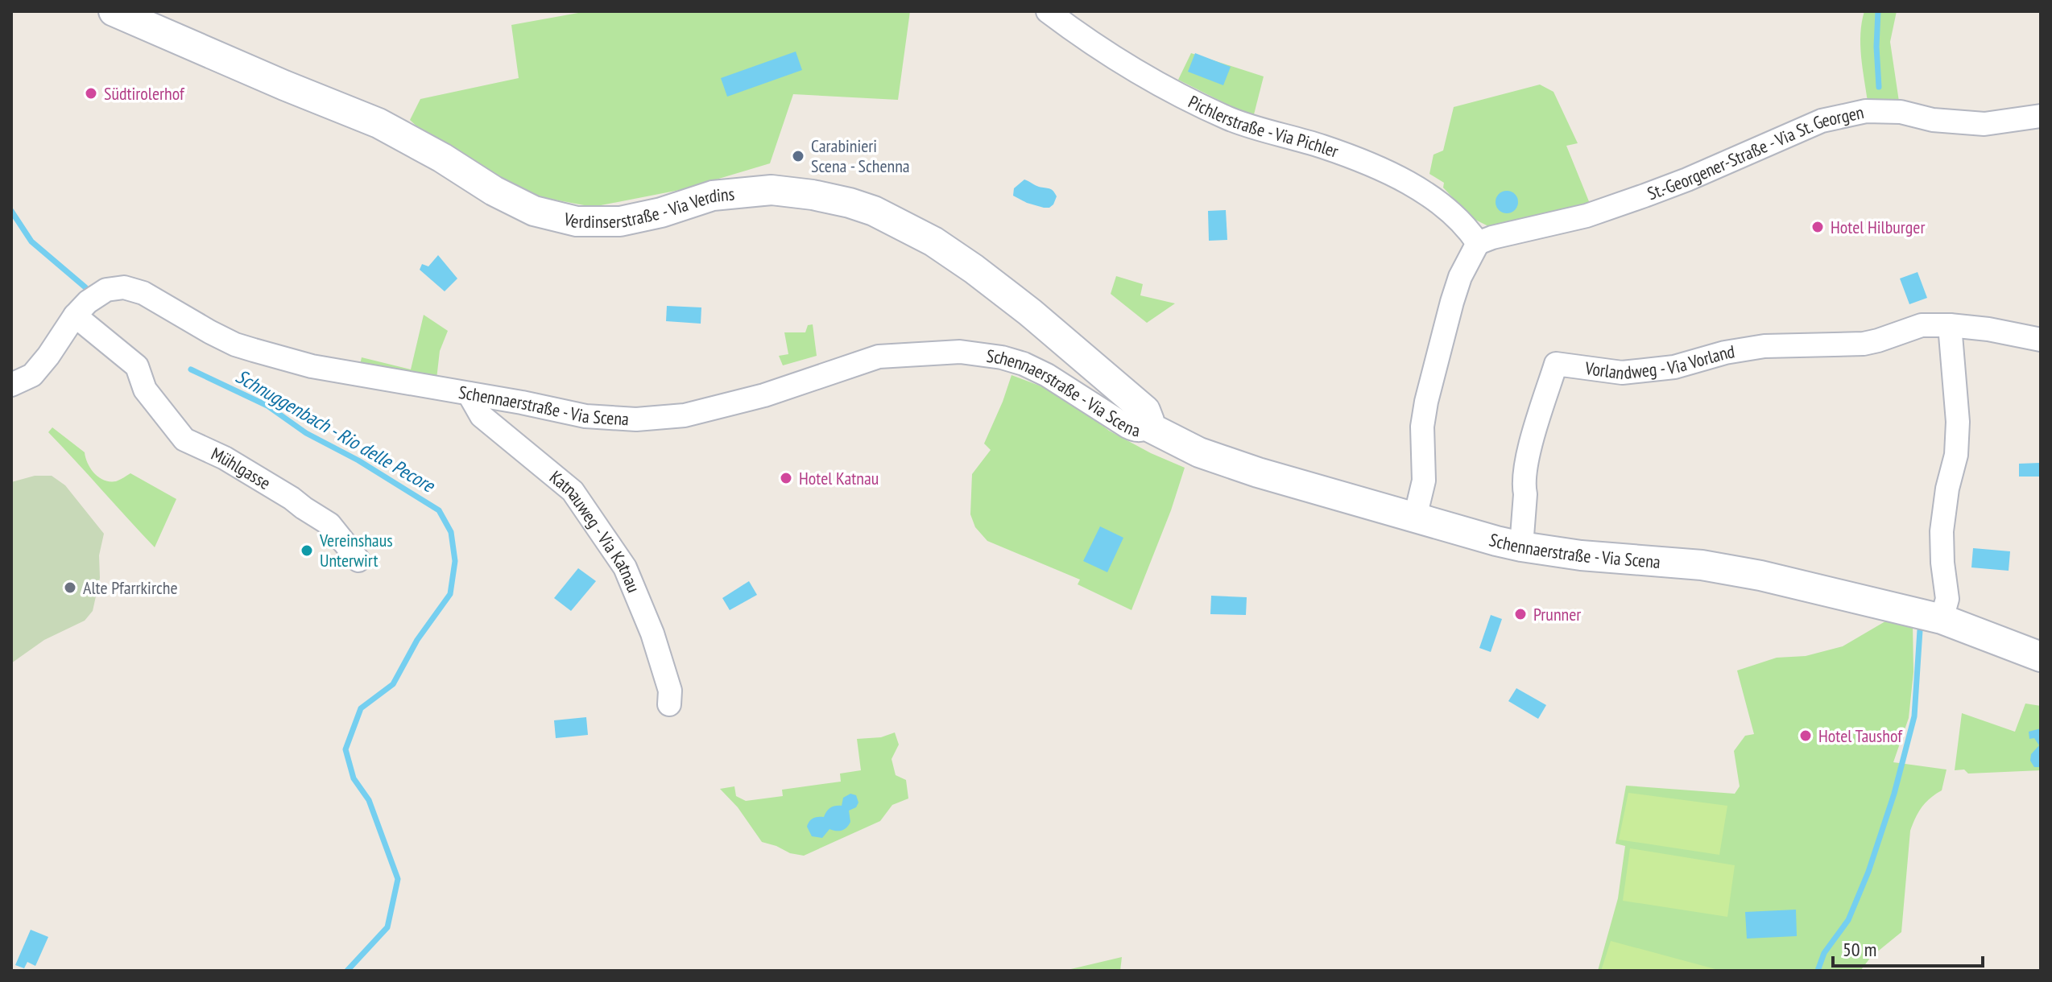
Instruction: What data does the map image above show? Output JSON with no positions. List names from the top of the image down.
{
  "streets": {
    "street": [
      "Pichlerstraße - Via Pichler",
      "St.-Georgener-Straße - Via St. Georgen",
      "Verdinserstraße - Via Verdins",
      "Vorlandweg - Via Vorland",
      "Schennaerstraße - Via Scena",
      "Mühlgasse",
      "Katnauweg - Via Katnau"
    ]
  },
  "crossings": [
    ["Pichlerstraße - Via Pichler", "St.-Georgener-Straße - Via St. Georgen"],
    ["Verdinserstraße - Via Verdins", "Schennaerstraße - Via Scena"],
    ["Vorlandweg - Via Vorland", "Schennaerstraße - Via Scena"],
    ["Schennaerstraße - Via Scena", "Mühlgasse"],
    ["Schennaerstraße - Via Scena", "Katnauweg - Via Katnau"]
  ],
  "water": ["Schnuggenbach - Rio delle Pecore"],
  "places": [
    "Südtirolerhof",
    "Carabinieri Scena - Schenna",
    "Hotel Hilburger",
    "Hotel Katnau",
    "Vereinshaus Unterwirt",
    "Alte Pfarrkirche",
    "Prunner",
    "Hotel Taushof"
  ],
  "scale_bar": "50 m"
}
